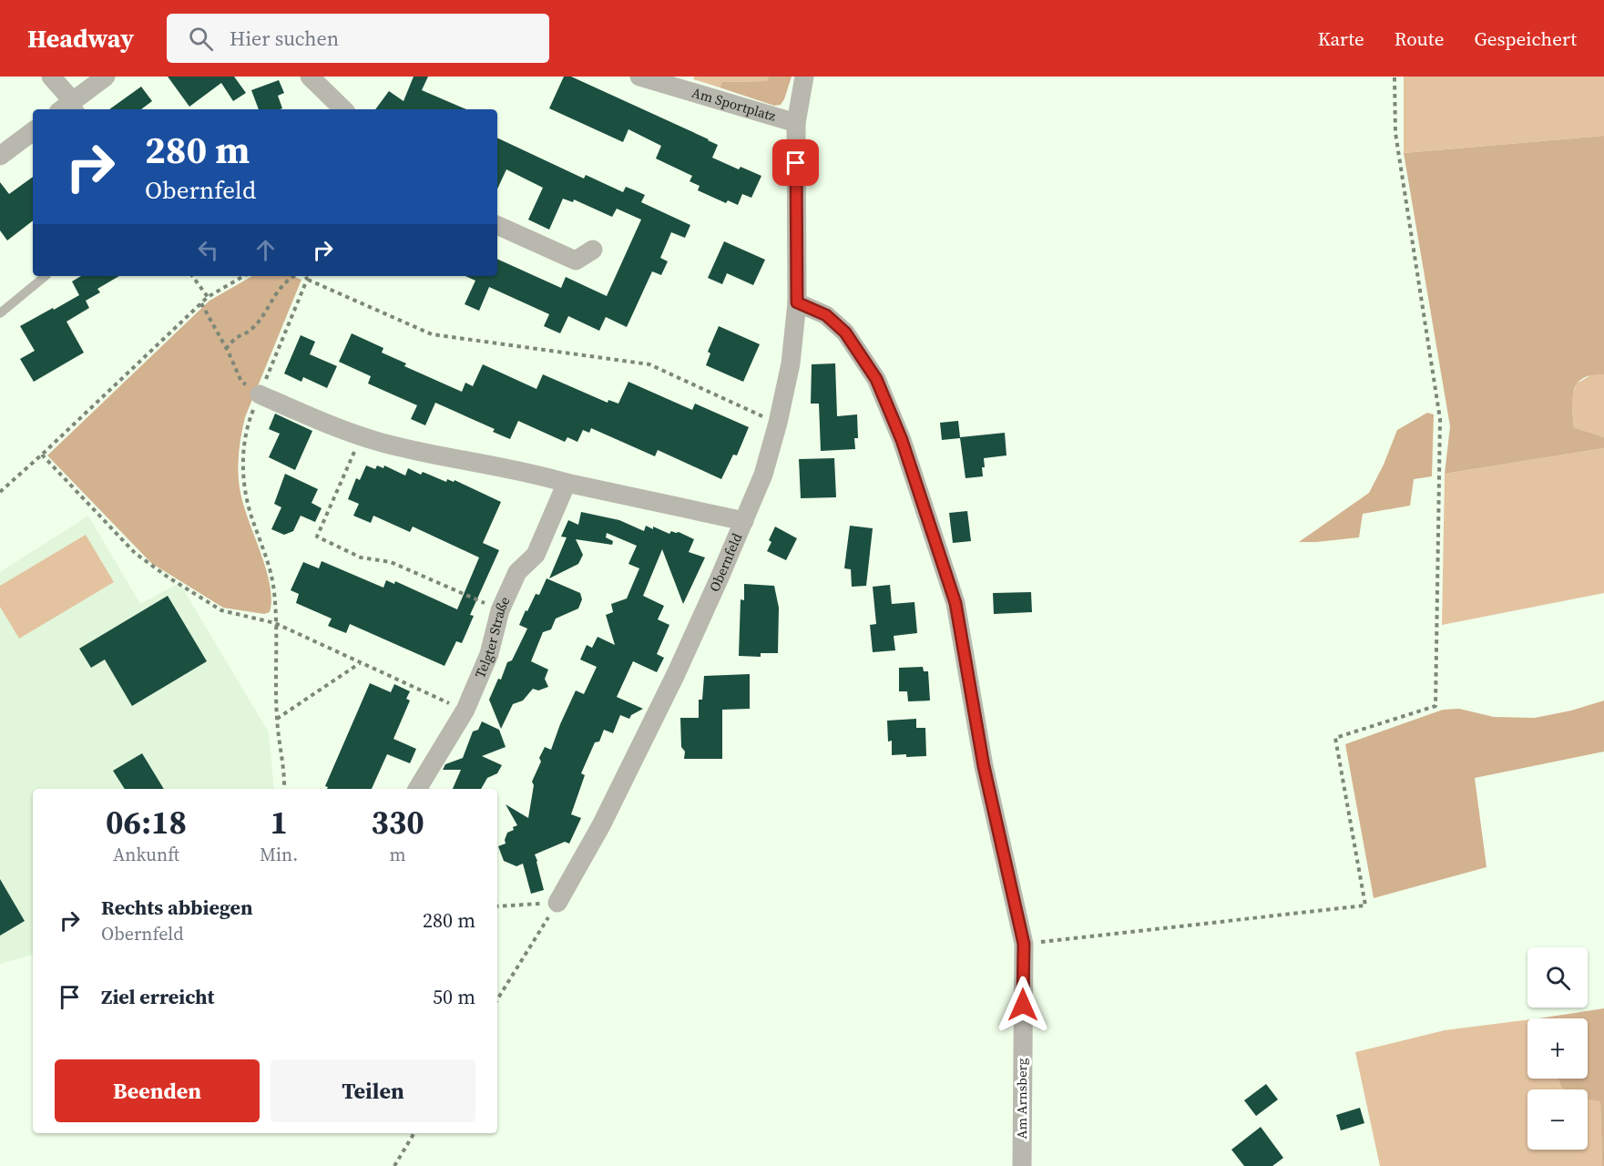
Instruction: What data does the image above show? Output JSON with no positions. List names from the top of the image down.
{
  "streets": {
    "street": [
      "Am Sportplatz",
      "Obernfeld",
      "Telgter Straße",
      "Am Arnsberg"
    ]
  },
  "crossings": [
    ["Am Sportplatz", "Obernfeld"],
    ["Obernfeld", "Am Arnsberg"]
  ],
  "page": {
    "header": "Headway",
    "search": "Hier suchen",
    "nav": ["Karte", "Route", "Gespeichert"],
    "turn": ["280 m", "Obernfeld"],
    "eta": [
      "06:18",
      "Ankunft",
      "1",
      "Min.",
      "330",
      "m"
    ],
    "list": [
      {
        "name": "Rechts abbiegen",
        "note": "Obernfeld",
        "value": "280 m"
      },
      {
        "name": "Ziel erreicht",
        "value": "50 m"
      }
    ],
    "map_buttons": ["+", "−"],
    "buttons": ["Beenden", "Teilen"]
  }
}
